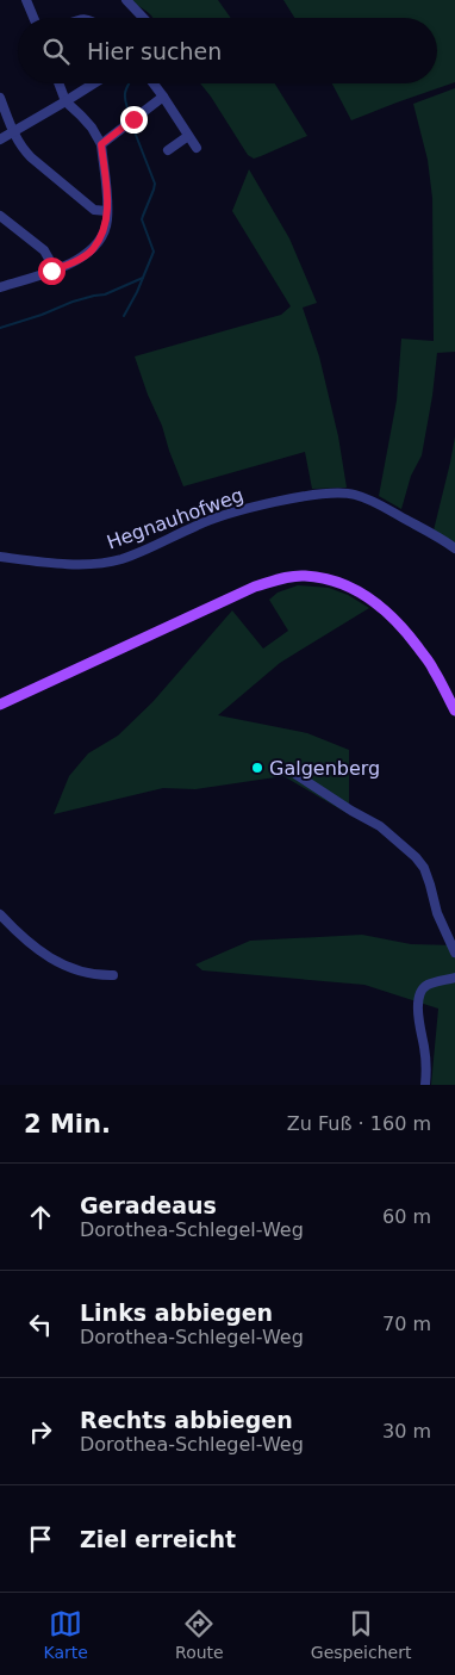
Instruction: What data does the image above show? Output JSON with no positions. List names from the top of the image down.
{
  "streets": {
    "street": ["Hegnauhofweg"]
  },
  "places": ["Galgenberg"],
  "page": {
    "search": "Hier suchen",
    "heading": ["2 Min.", "Zu Fuß · 160 m"],
    "list": [
      ["Geradeaus", "Dorothea-Schlegel-Weg", "60 m"],
      ["Links abbiegen", "Dorothea-Schlegel-Weg", "70 m"],
      ["Rechts abbiegen", "Dorothea-Schlegel-Weg", "30 m"],
      "Ziel erreicht"
    ],
    "nav": ["Karte", "Route", "Gespeichert"]
  }
}
